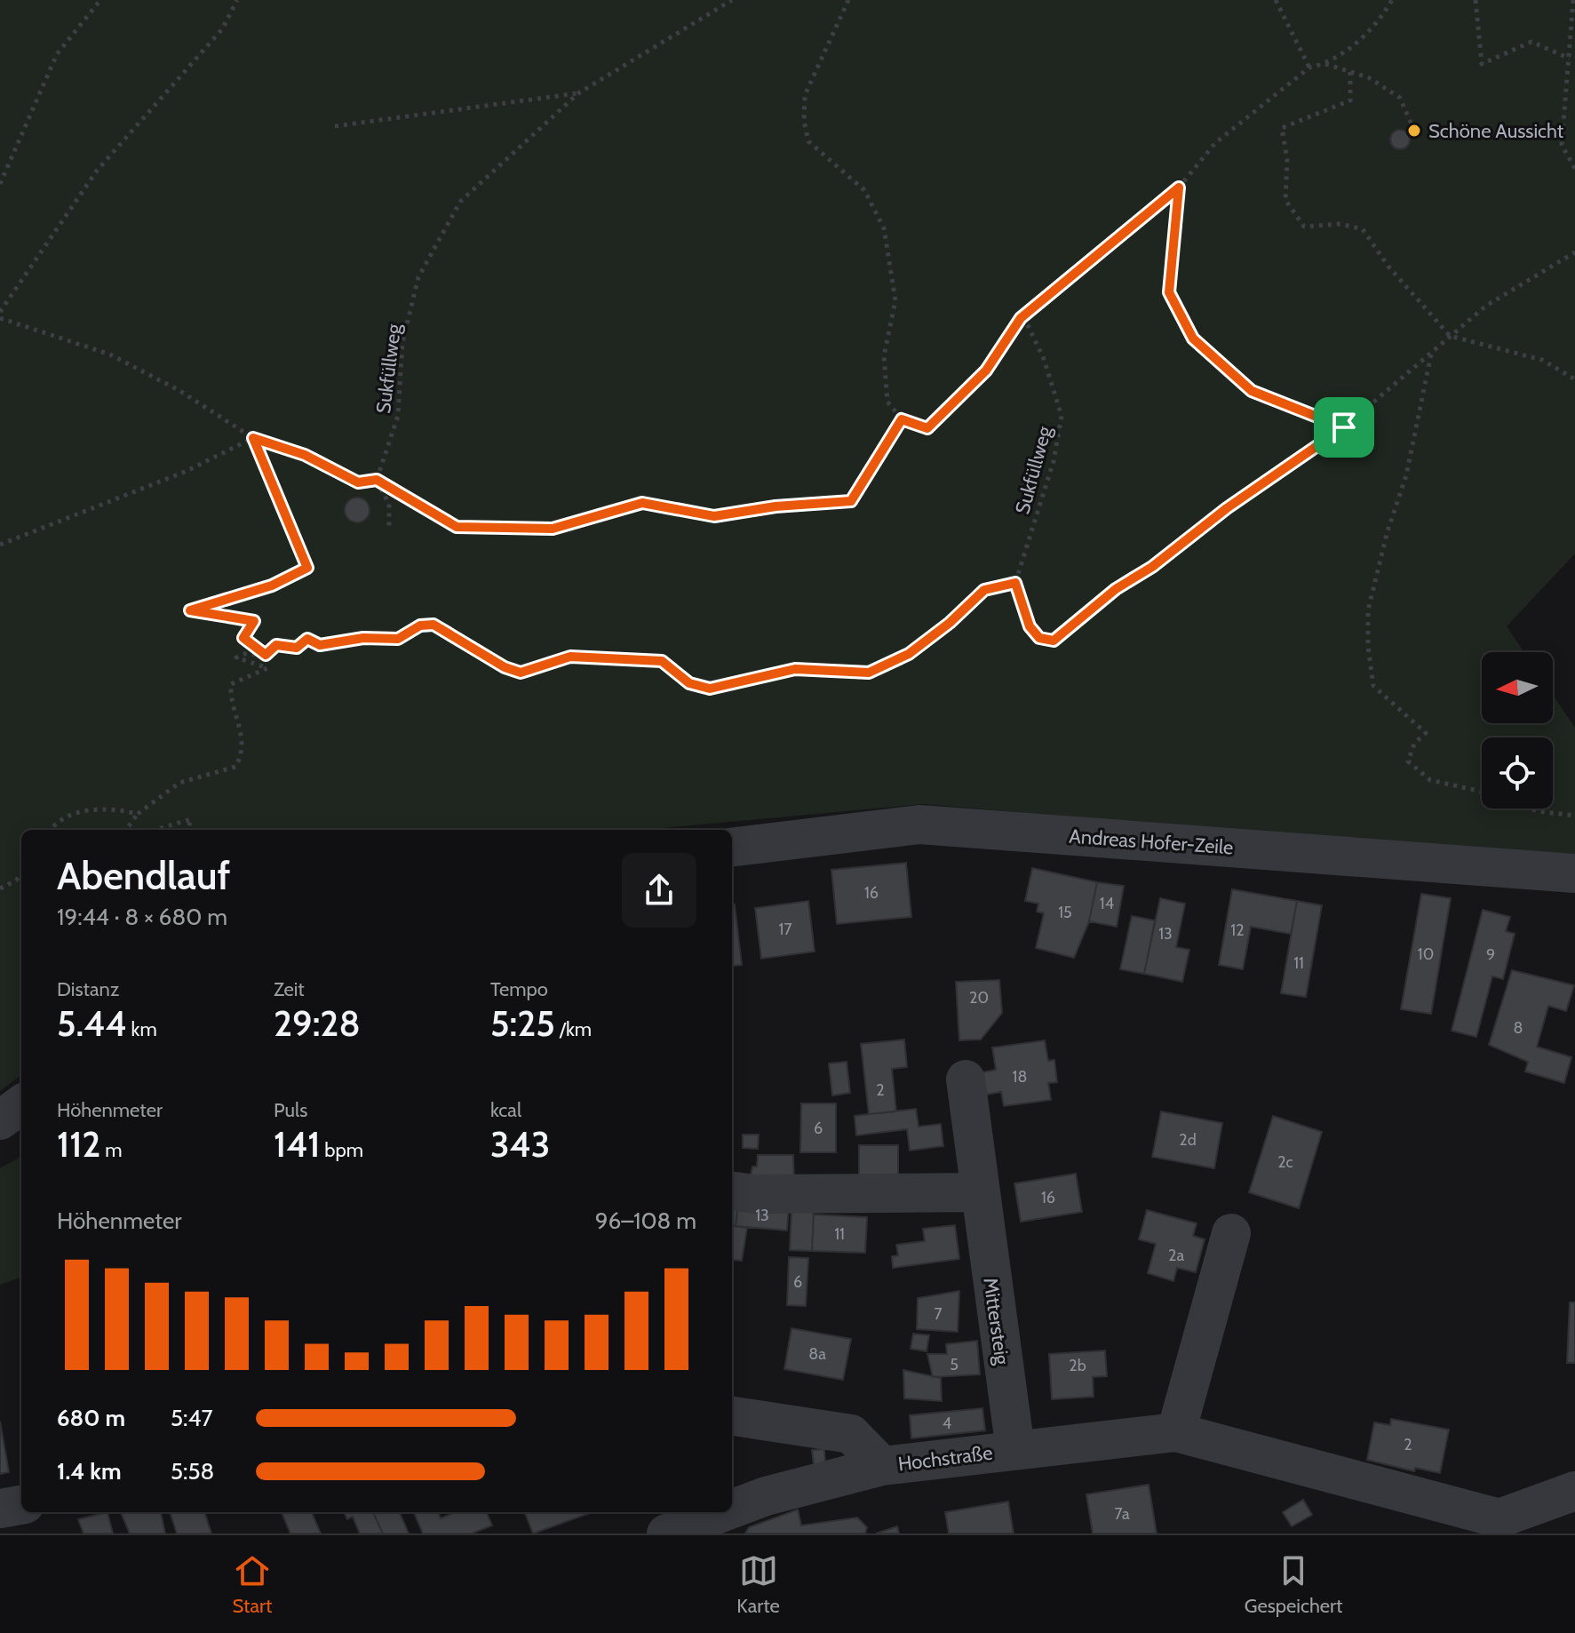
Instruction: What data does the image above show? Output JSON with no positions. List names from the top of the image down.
{
  "streets": {
    "street": ["Andreas Hofer-Zeile", "Mittersteig", "Hochstraße"],
    "path": ["Sukfüllweg"]
  },
  "crossings": [
    ["Mittersteig", "Hochstraße"]
  ],
  "places": ["Schöne Aussicht"],
  "house_numbers": [
    "16",
    "14",
    "15",
    "17",
    "12",
    "13",
    "10",
    "9",
    "11",
    "20",
    "8",
    "18",
    "2",
    "6",
    "2d",
    "2c",
    "16",
    "13",
    "11",
    "2a",
    "6",
    "7",
    "8a",
    "5",
    "2b",
    "4",
    "2",
    "7a"
  ],
  "north": "left",
  "page": {
    "heading": ["Abendlauf", "19:44 · 8 × 680 m"],
    "stats": [
      ["Distanz", "5.44 km"],
      ["Zeit", "29:28"],
      ["Tempo", "5:25 /km"],
      ["Höhenmeter", "112 m"],
      ["Puls", "141 bpm"],
      ["kcal", "343"]
    ],
    "chart": ["Höhenmeter", "96–108 m"],
    "list": [
      {
        "name": "680 m",
        "note": "5:47"
      },
      {
        "name": "1.4 km",
        "note": "5:58"
      }
    ],
    "tabs": ["Start", "Karte", "Gespeichert"]
  }
}
